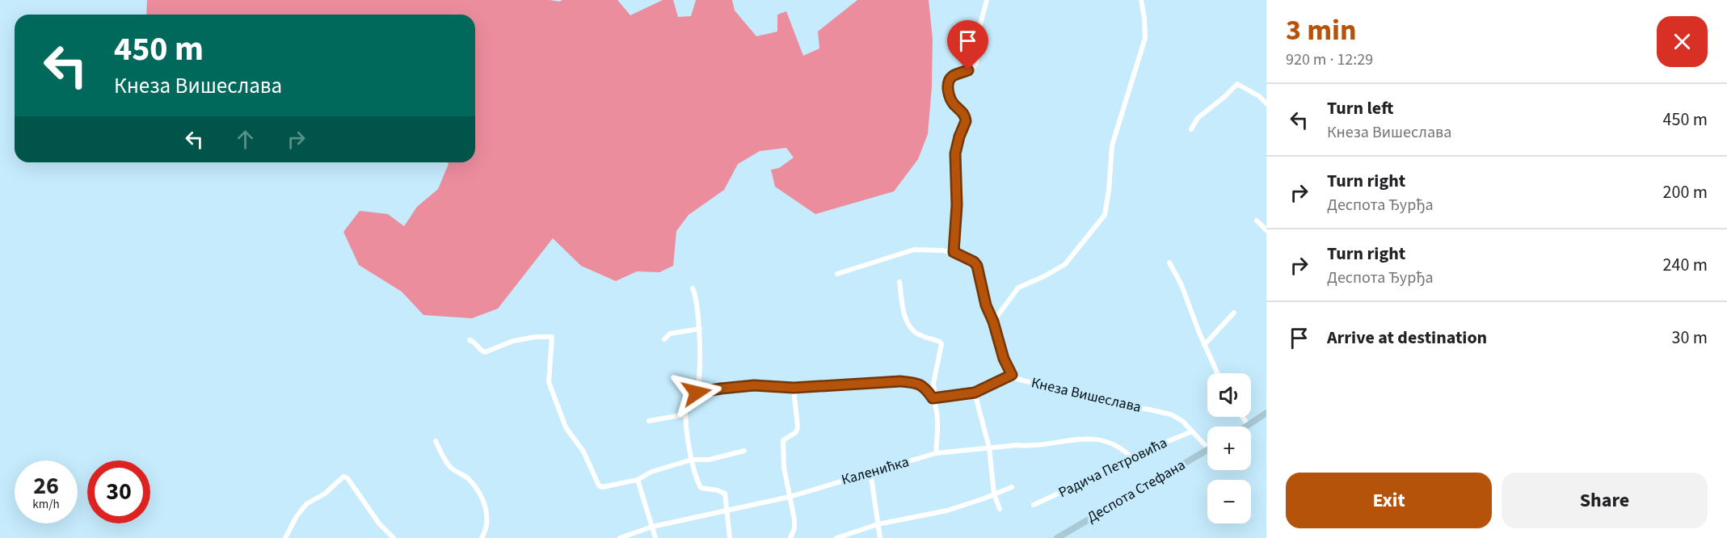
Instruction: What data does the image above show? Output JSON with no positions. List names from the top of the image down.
{
  "streets": {
    "main road": ["Деспота Стефана"],
    "street": ["Кнеза Вишеслава", "Радича Петровића", "Каленићка"]
  },
  "crossings": [
    ["Кнеза Вишеслава", "Радича Петровића"],
    ["Радича Петровића", "Каленићка"]
  ],
  "page": {
    "heading": ["3 min", "920 m · 12:29"],
    "turn": ["450 m", "Кнеза Вишеслава"],
    "list": [
      {
        "name": "Turn left",
        "note": "Кнеза Вишеслава",
        "value": "450 m"
      },
      {
        "name": "Turn right",
        "note": "Деспота Ђурђа",
        "value": "200 m"
      },
      {
        "name": "Turn right",
        "note": "Деспота Ђурђа",
        "value": "240 m"
      },
      {
        "name": "Arrive at destination",
        "value": "30 m"
      }
    ],
    "map_buttons": ["+", "−"],
    "speed": "26 km/h",
    "limit": "30",
    "buttons": ["Exit", "Share"]
  }
}
